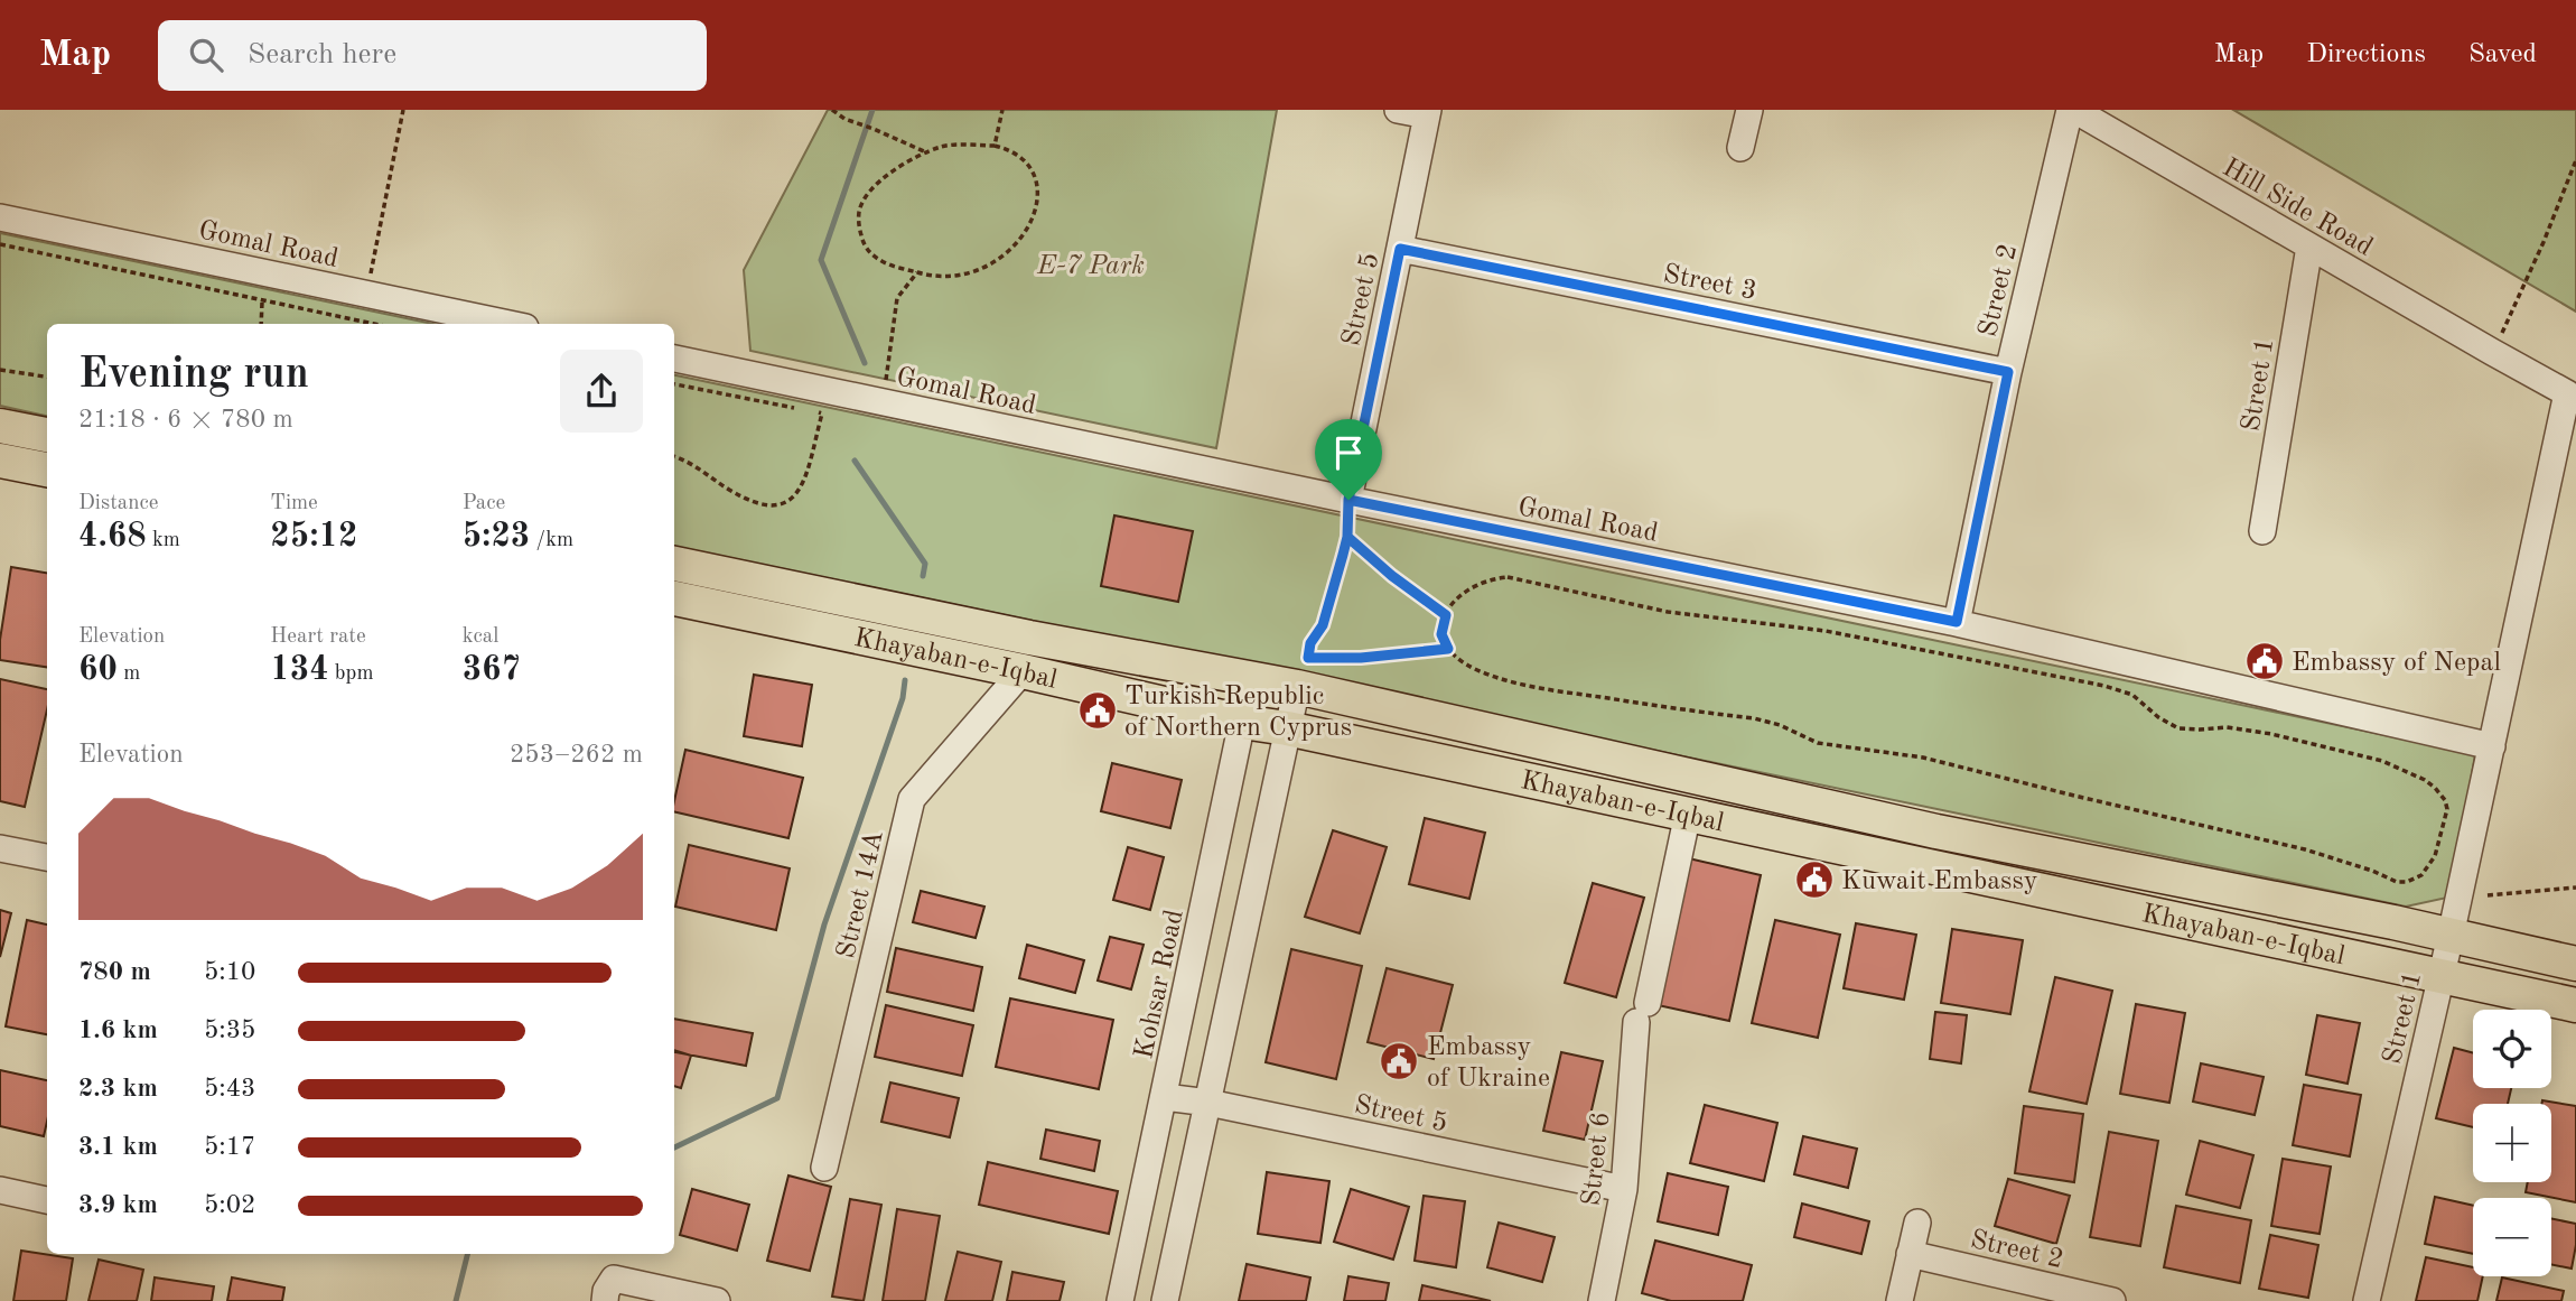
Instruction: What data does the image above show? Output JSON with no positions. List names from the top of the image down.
{
  "streets": {
    "main road": ["Khayaban-e-Iqbal"],
    "street": [
      "Hill Side Road",
      "Gomal Road",
      "Street 3",
      "Street 2",
      "Street 5",
      "Street 1",
      "Street 14A",
      "Kohsar Road",
      "Street 6"
    ]
  },
  "crossings": [
    ["Hill Side Road", "Gomal Road"],
    ["Hill Side Road", "Street 2"],
    ["Hill Side Road", "Street 1"],
    ["Gomal Road", "Street 2"],
    ["Gomal Road", "Street 5"],
    ["Gomal Road", "Street 1"],
    ["Street 3", "Street 2"],
    ["Street 3", "Street 5"],
    ["Street 5", "Kohsar Road"],
    ["Street 5", "Street 6"],
    ["Street 1", "Khayaban-e-Iqbal"],
    ["Khayaban-e-Iqbal", "Street 14A"],
    ["Khayaban-e-Iqbal", "Kohsar Road"],
    ["Khayaban-e-Iqbal", "Street 6"]
  ],
  "parks": ["E-7 Park"],
  "places": {
    "public building": [
      "Embassy of Nepal",
      "Turkish Republic of Northern Cyprus",
      "Kuwait Embassy",
      "Embassy of Ukraine"
    ]
  },
  "page": {
    "header": "Map",
    "search": "Search here",
    "nav": ["Map", "Directions", "Saved"],
    "heading": ["Evening run", "21:18 · 6 × 780 m"],
    "stats": [
      ["Distance", "4.68 km"],
      ["Time", "25:12"],
      ["Pace", "5:23 /km"],
      ["Elevation", "60 m"],
      ["Heart rate", "134 bpm"],
      ["kcal", "367"]
    ],
    "chart": ["Elevation", "253–262 m"],
    "list": [
      {
        "name": "780 m",
        "note": "5:10"
      },
      {
        "name": "1.6 km",
        "note": "5:35"
      },
      {
        "name": "2.3 km",
        "note": "5:43"
      },
      {
        "name": "3.1 km",
        "note": "5:17"
      },
      {
        "name": "3.9 km",
        "note": "5:02"
      }
    ],
    "map_buttons": ["+", "−"]
  }
}
